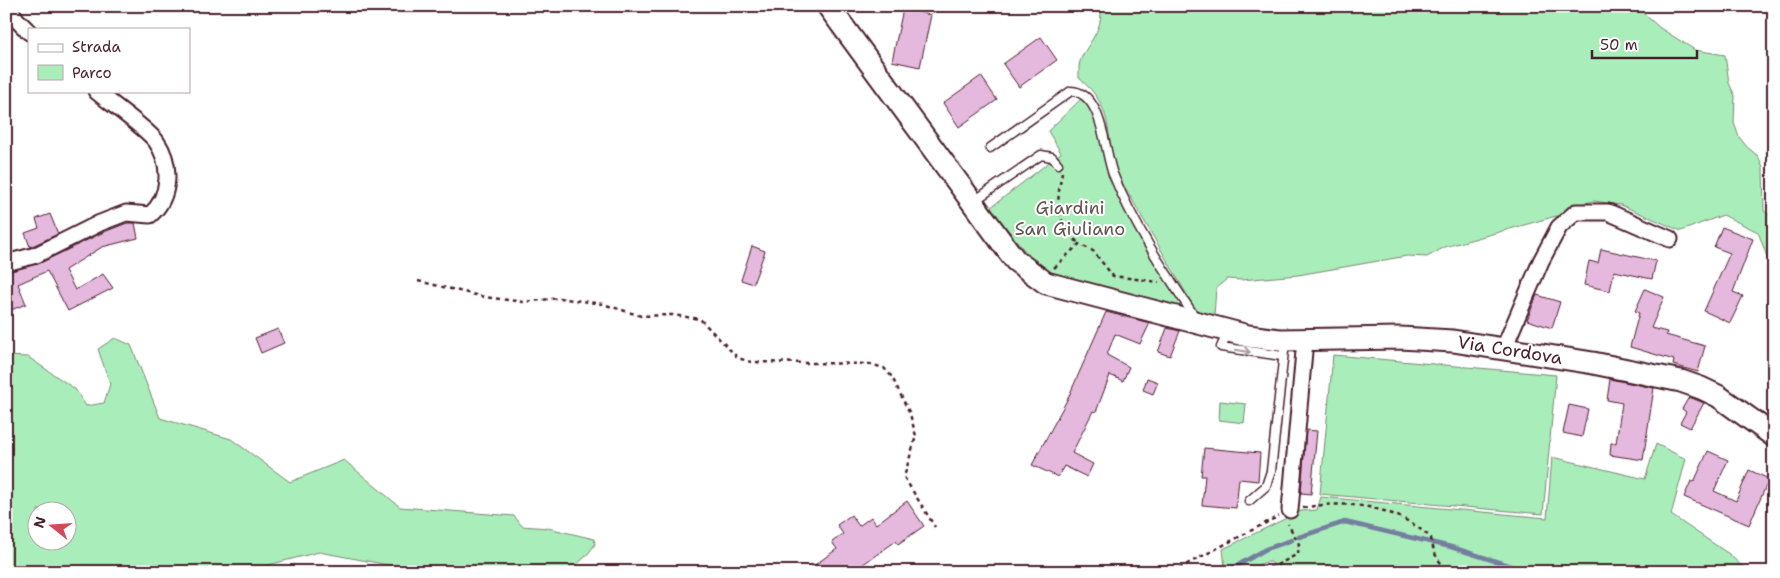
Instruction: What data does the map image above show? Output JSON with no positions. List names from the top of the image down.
{
  "streets": {
    "street": ["Via Cordova"]
  },
  "parks": ["Giardini San Giuliano"],
  "legend": ["Strada", "Parco"],
  "scale_bar": "50 m",
  "north": "left"
}
